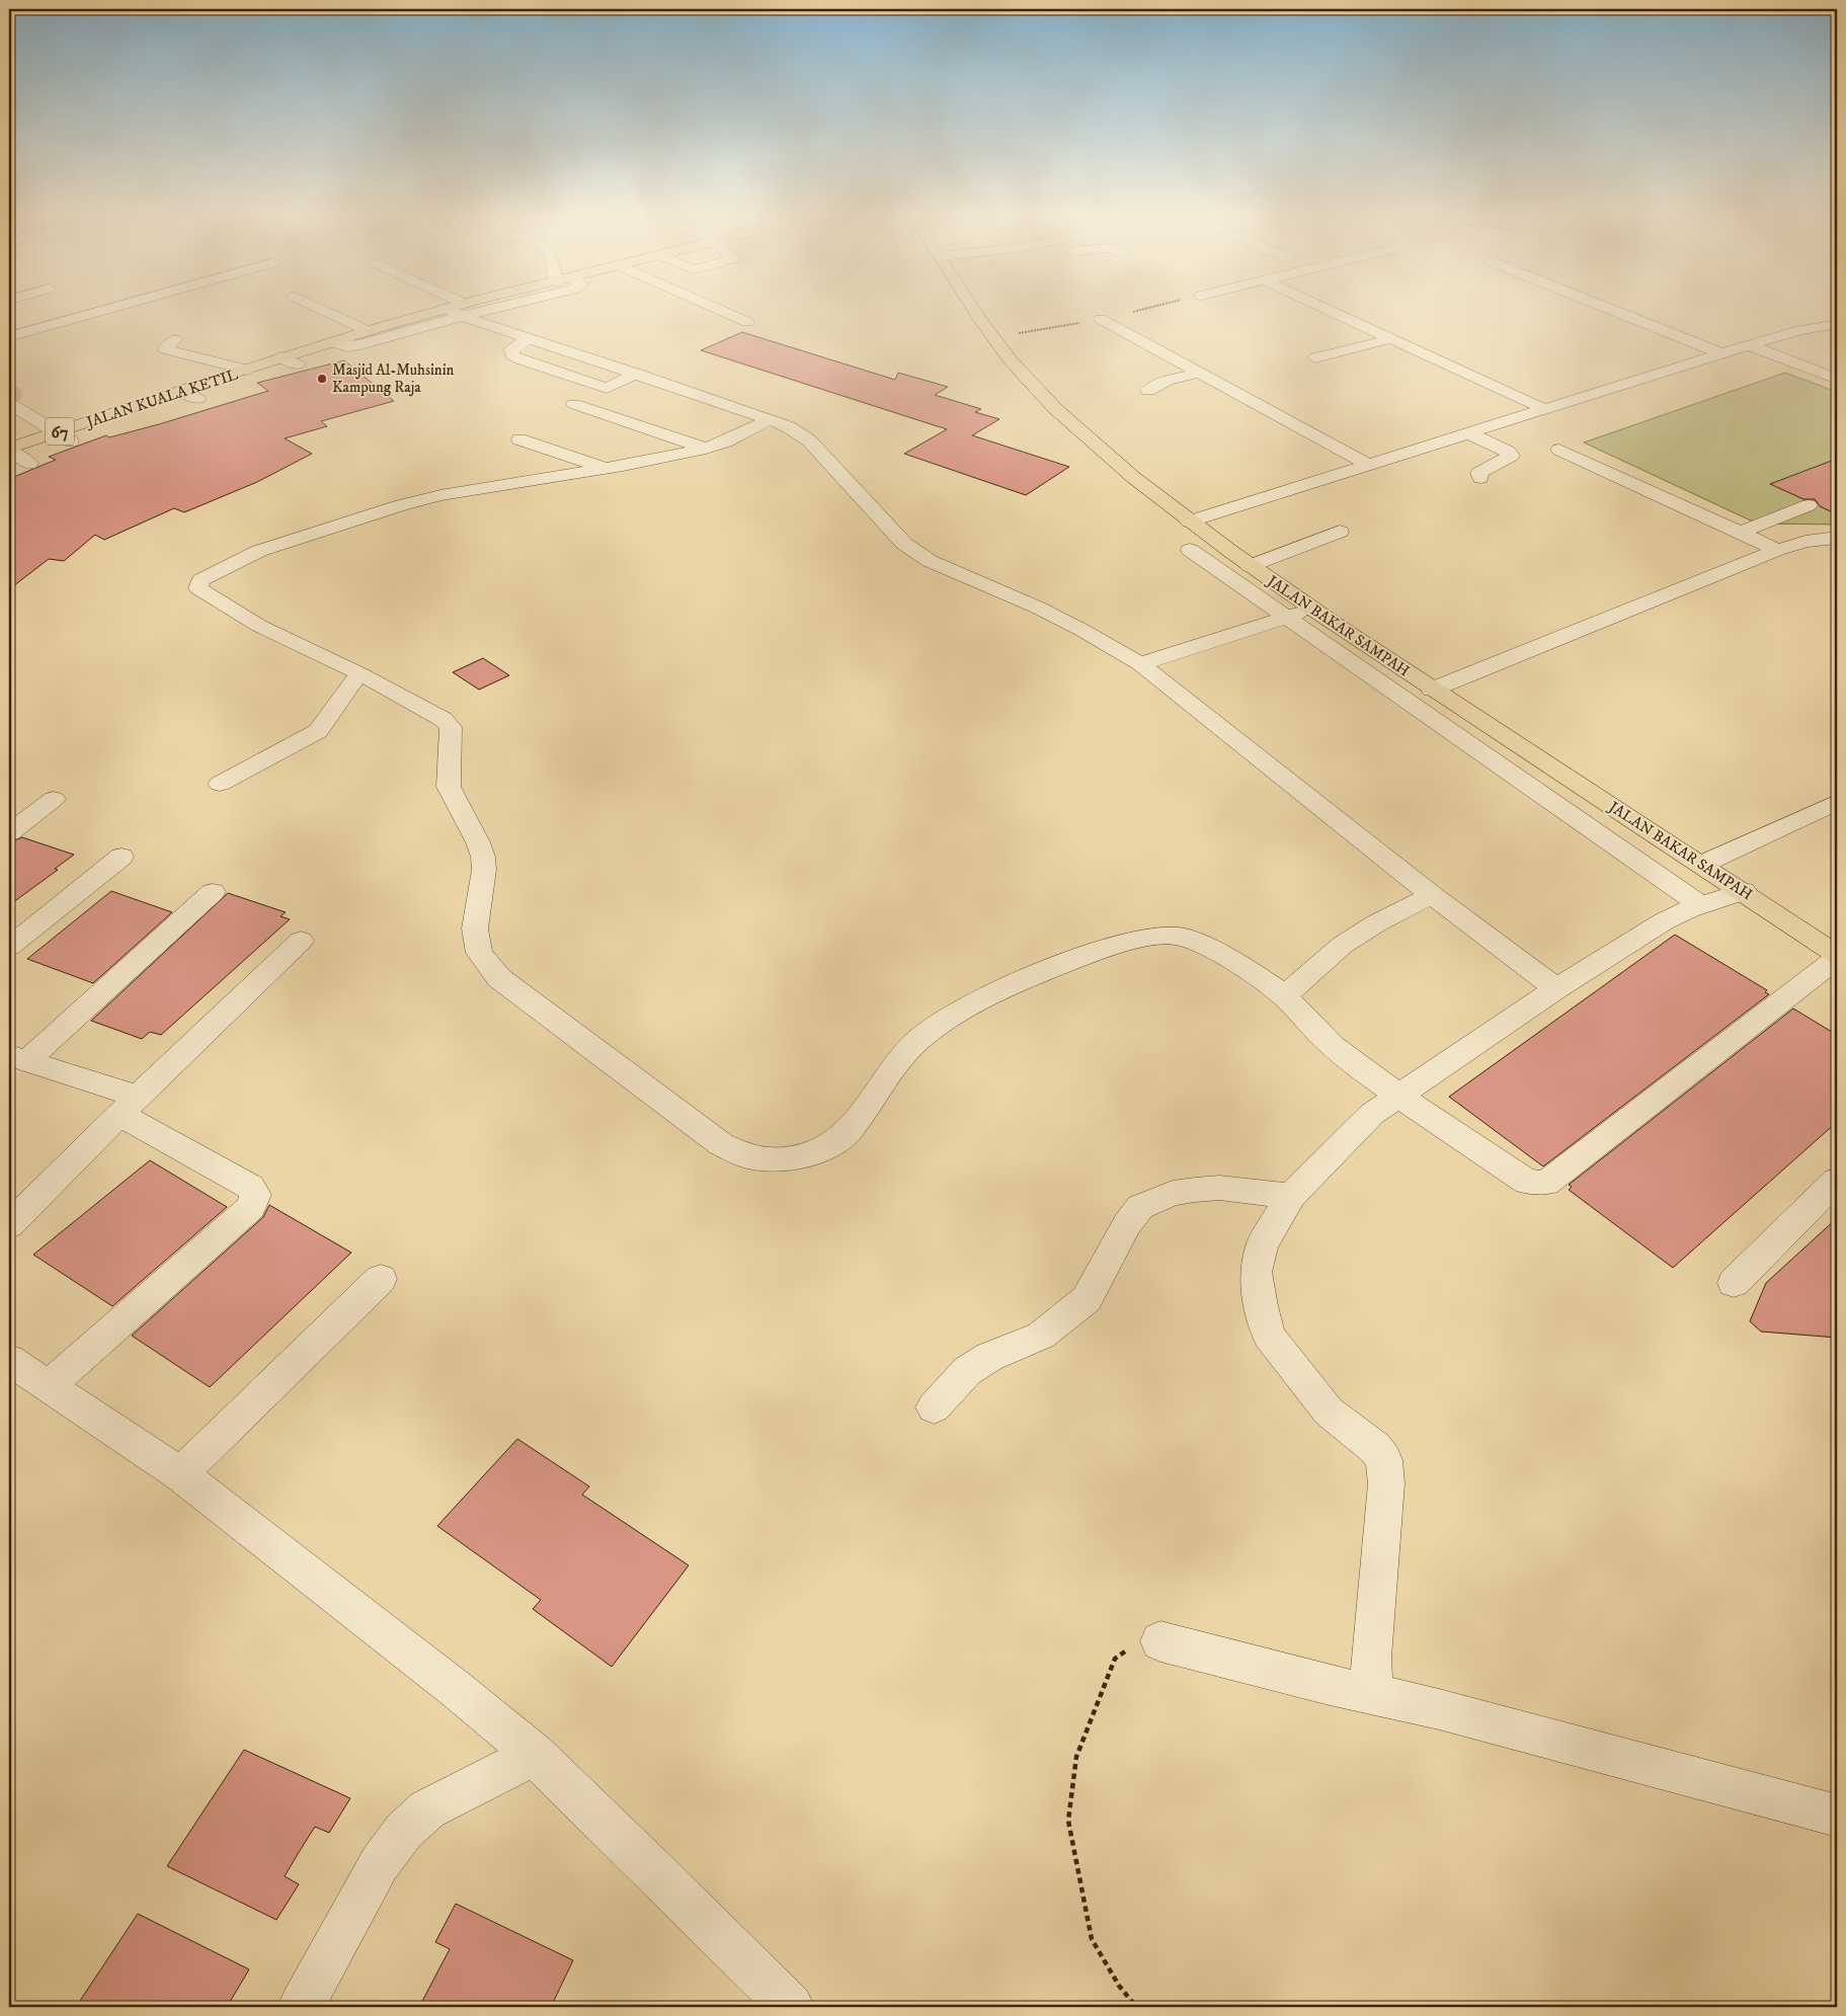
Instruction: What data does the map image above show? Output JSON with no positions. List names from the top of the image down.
{
  "streets": {
    "main road": ["JALAN KUALA KETIL", "67", "JALAN BAKAR SAMPAH"]
  },
  "places": ["Masjid Al-Muhsinin Kampung Raja"]
}
